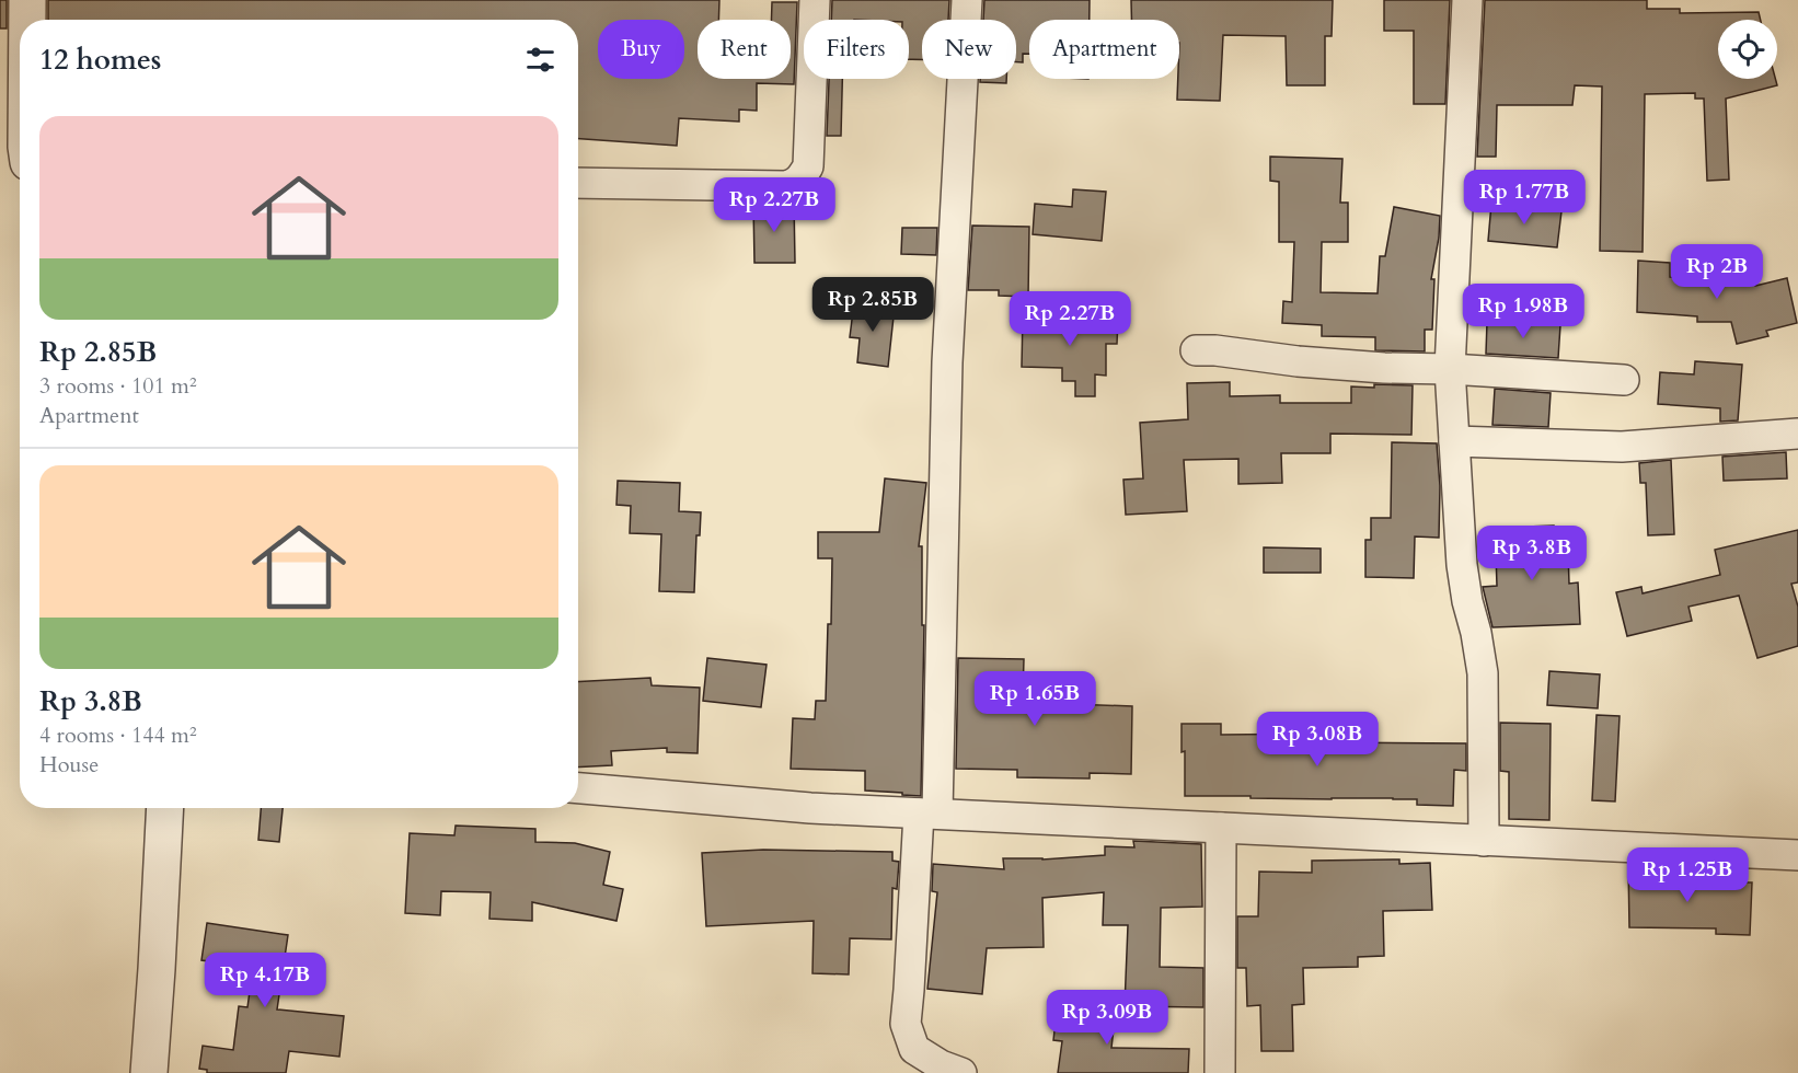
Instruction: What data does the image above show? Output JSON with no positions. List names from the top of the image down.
{
  "page": {
    "chip": [
      "Buy",
      "Rent",
      "Filters",
      "New",
      "Apartment"
    ],
    "heading": "12 homes",
    "list": [
      {
        "name": "Rp 2.85B",
        "note": "3 rooms · 101 m² · Apartment"
      },
      {
        "name": "Rp 3.8B",
        "note": "4 rooms · 144 m² · House"
      }
    ],
    "price": [
      "Rp 1.77B",
      "Rp 2.27B",
      "Rp 2B",
      "Rp 2.85B",
      "Rp 1.98B",
      "Rp 2.27B",
      "Rp 3.8B",
      "Rp 1.65B",
      "Rp 3.08B",
      "Rp 1.25B",
      "Rp 4.17B",
      "Rp 3.09B"
    ]
  }
}
